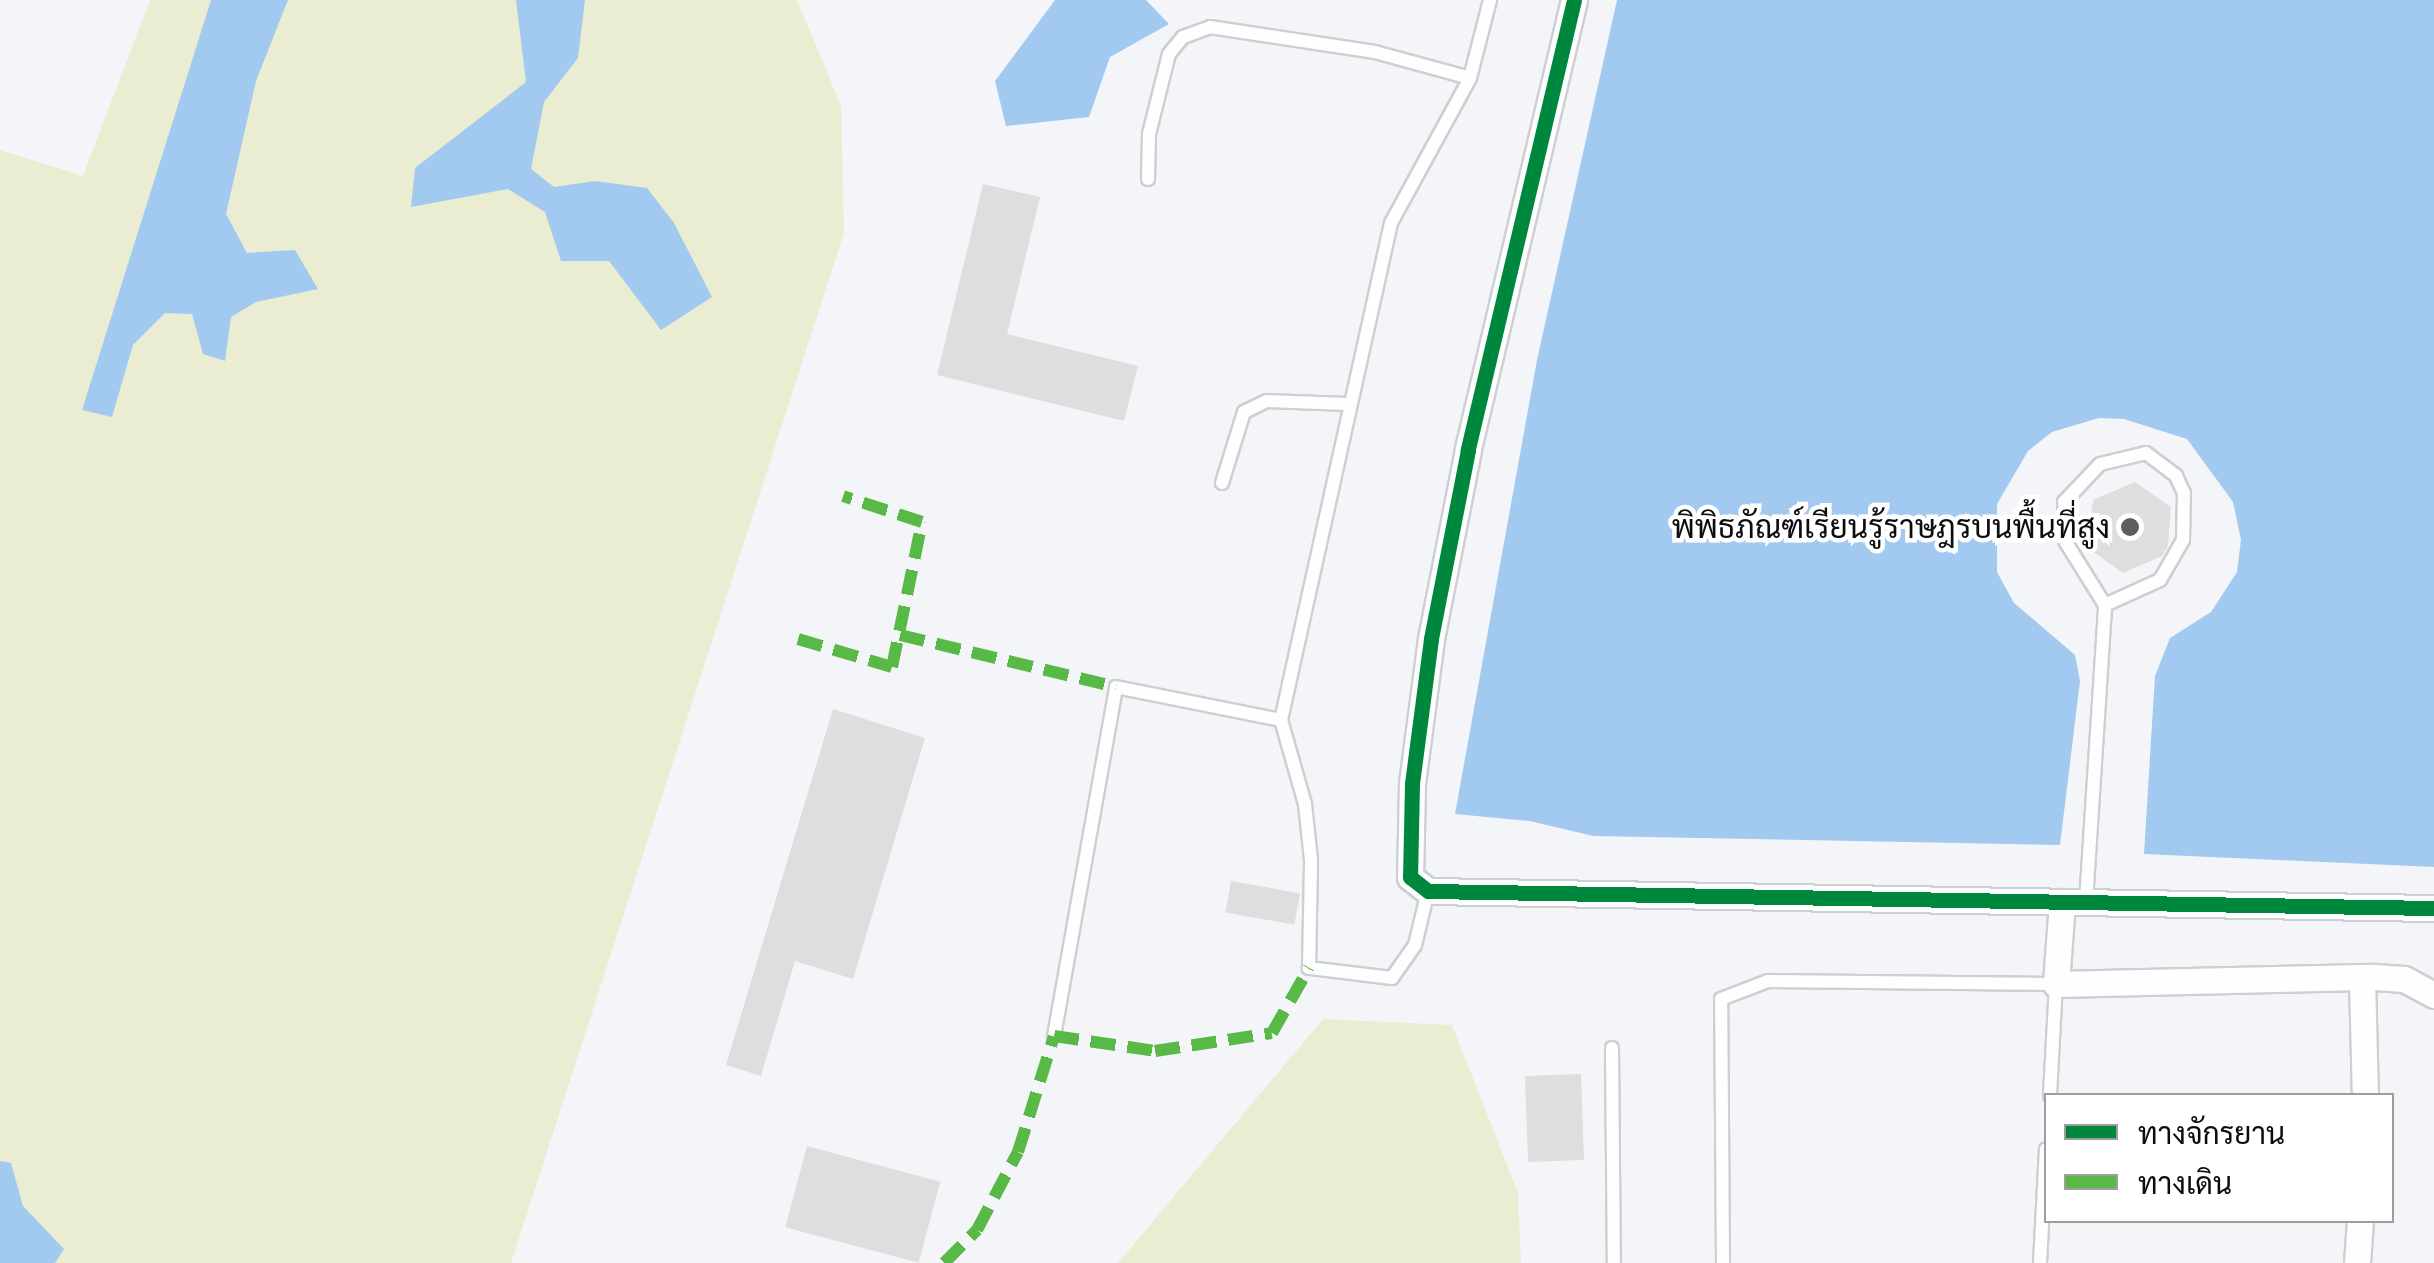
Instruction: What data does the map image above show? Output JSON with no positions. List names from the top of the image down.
{
  "places": ["พิพิธภัณฑ์เรียนรู้ราษฎรบนพื้นที่สูง"],
  "legend": ["ทางจักรยาน", "ทางเดิน"]
}
